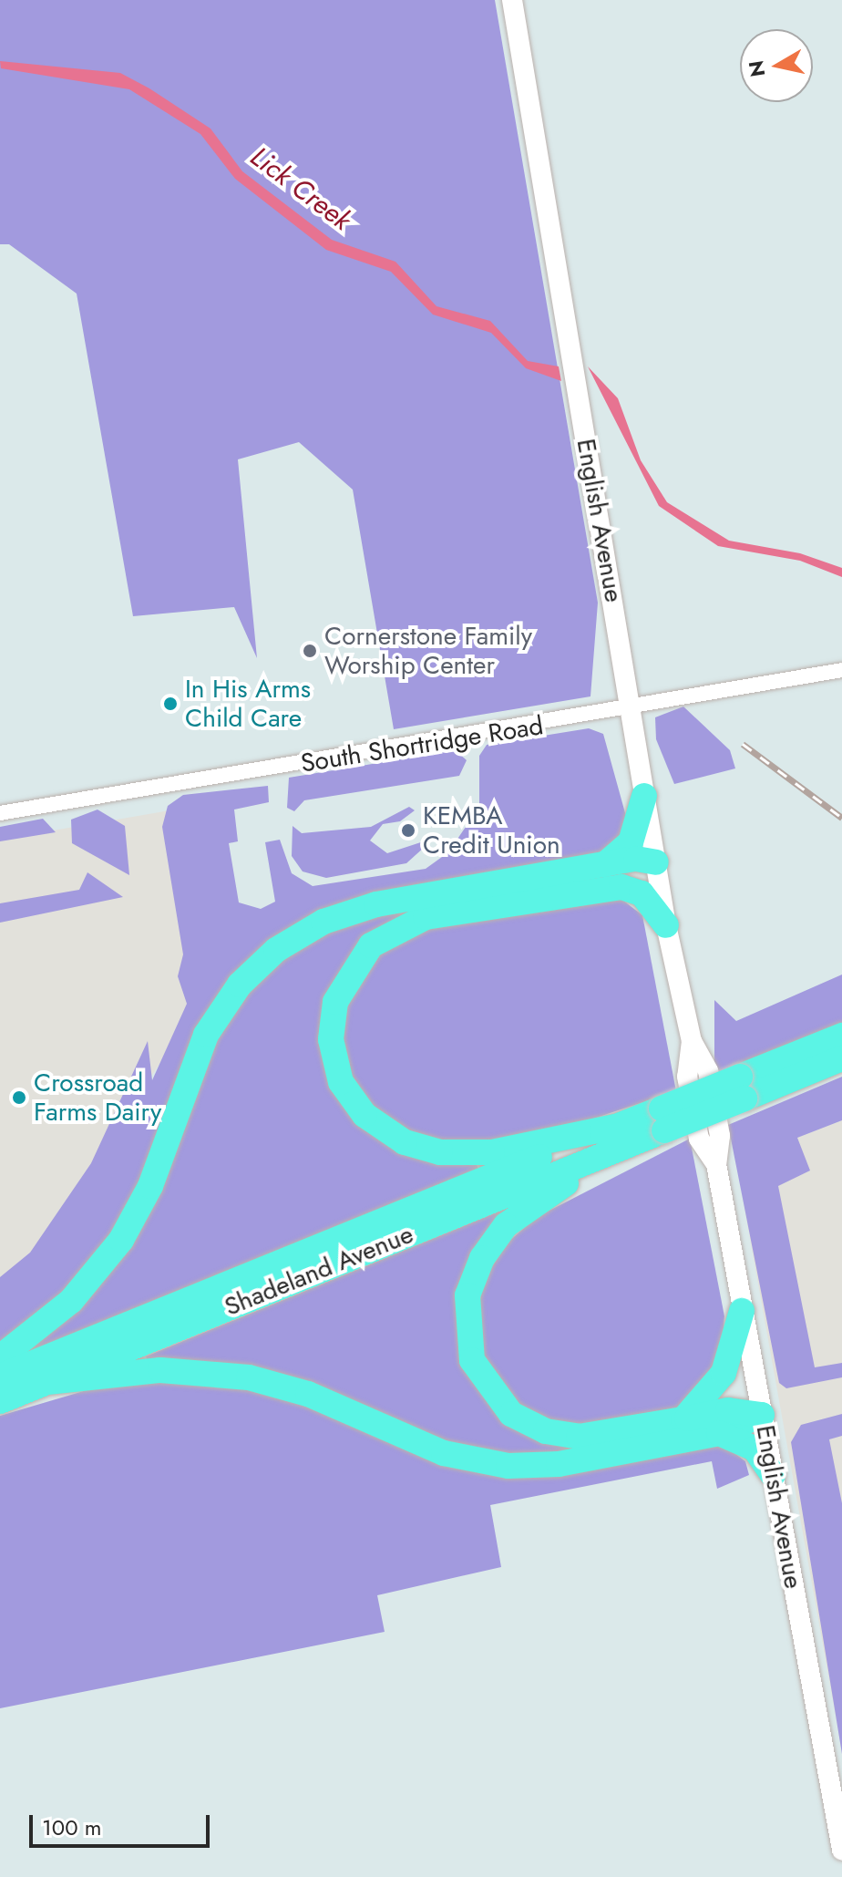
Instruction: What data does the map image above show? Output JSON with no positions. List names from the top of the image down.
{
  "streets": {
    "highway": ["Shadeland Avenue"],
    "street": ["English Avenue", "South Shortridge Road"]
  },
  "crossings": [
    ["English Avenue", "South Shortridge Road"]
  ],
  "water": ["Lick Creek"],
  "places": [
    "Cornerstone Family Worship Center",
    "In His Arms Child Care",
    "KEMBA Credit Union",
    "Crossroad Farms Dairy"
  ],
  "scale_bar": "100 m",
  "north": "left"
}
